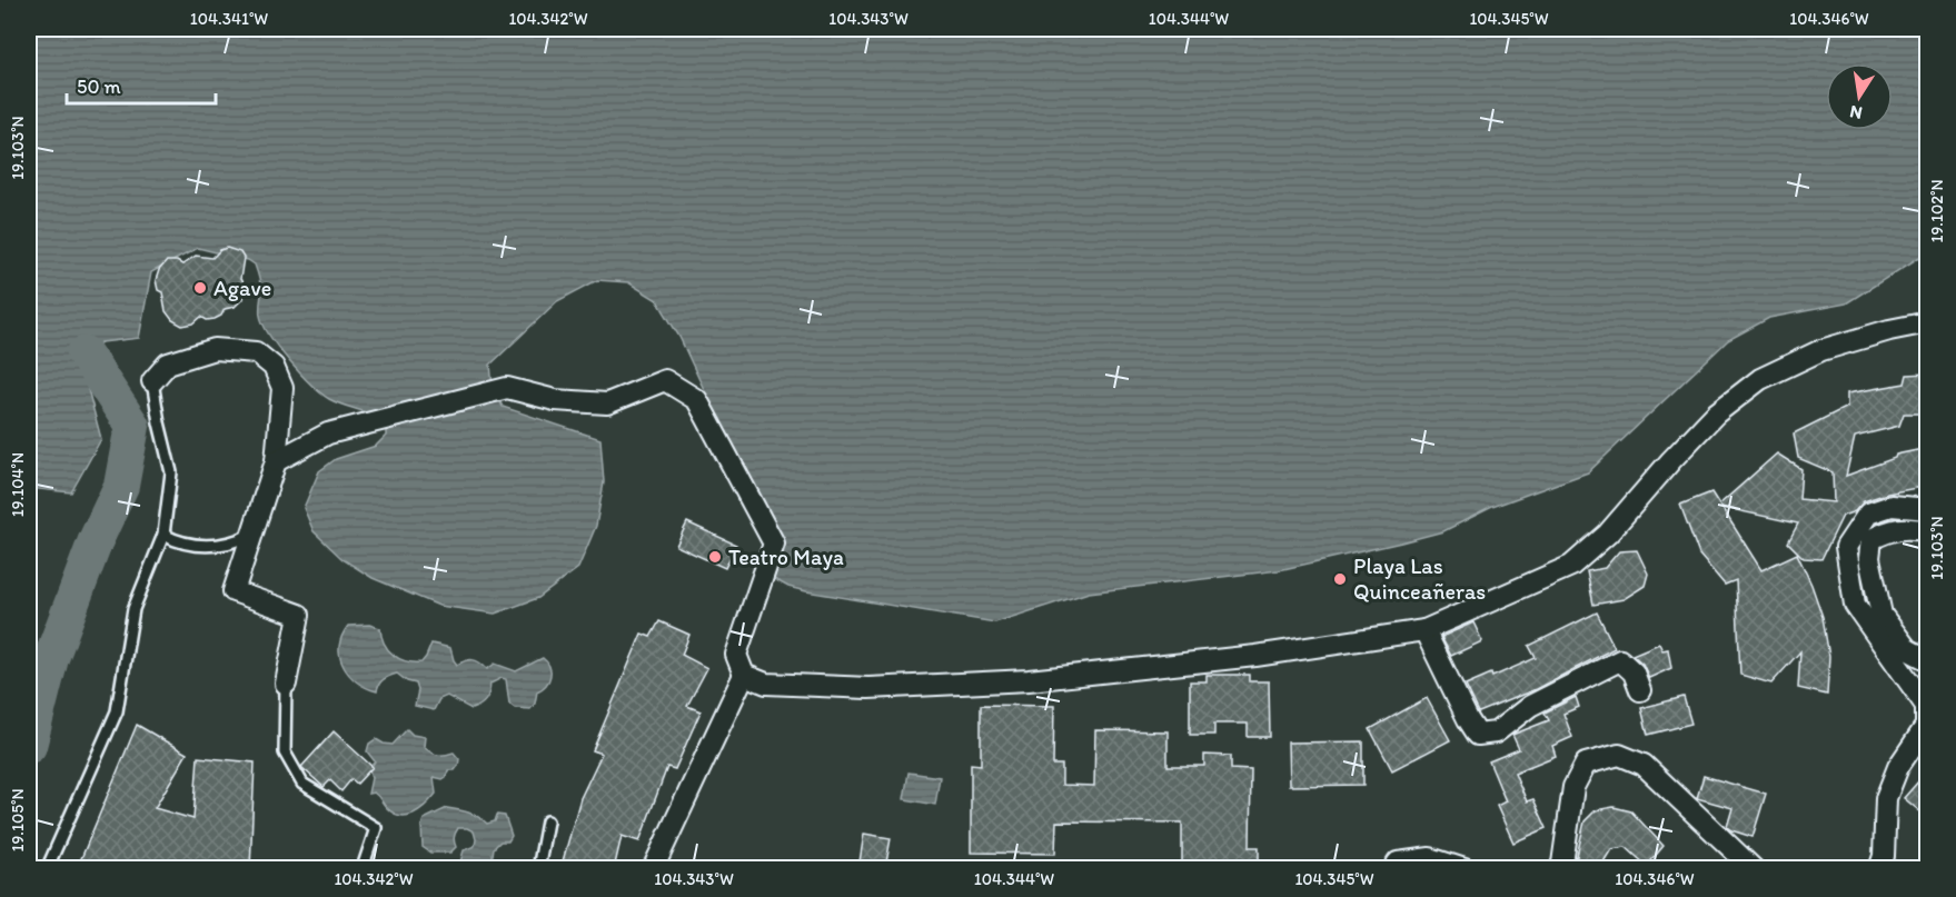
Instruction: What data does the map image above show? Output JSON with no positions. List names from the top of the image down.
{
  "places": ["Agave", "Teatro Maya", "Playa Las Quinceañeras"],
  "scale_bar": "50 m",
  "north": "bottom",
  "coordinates": [
    "104.341°W",
    "104.342°W",
    "104.343°W",
    "104.344°W",
    "104.345°W",
    "104.346°W",
    "19.103°N",
    "19.102°N",
    "19.104°N",
    "19.105°N"
  ]
}
